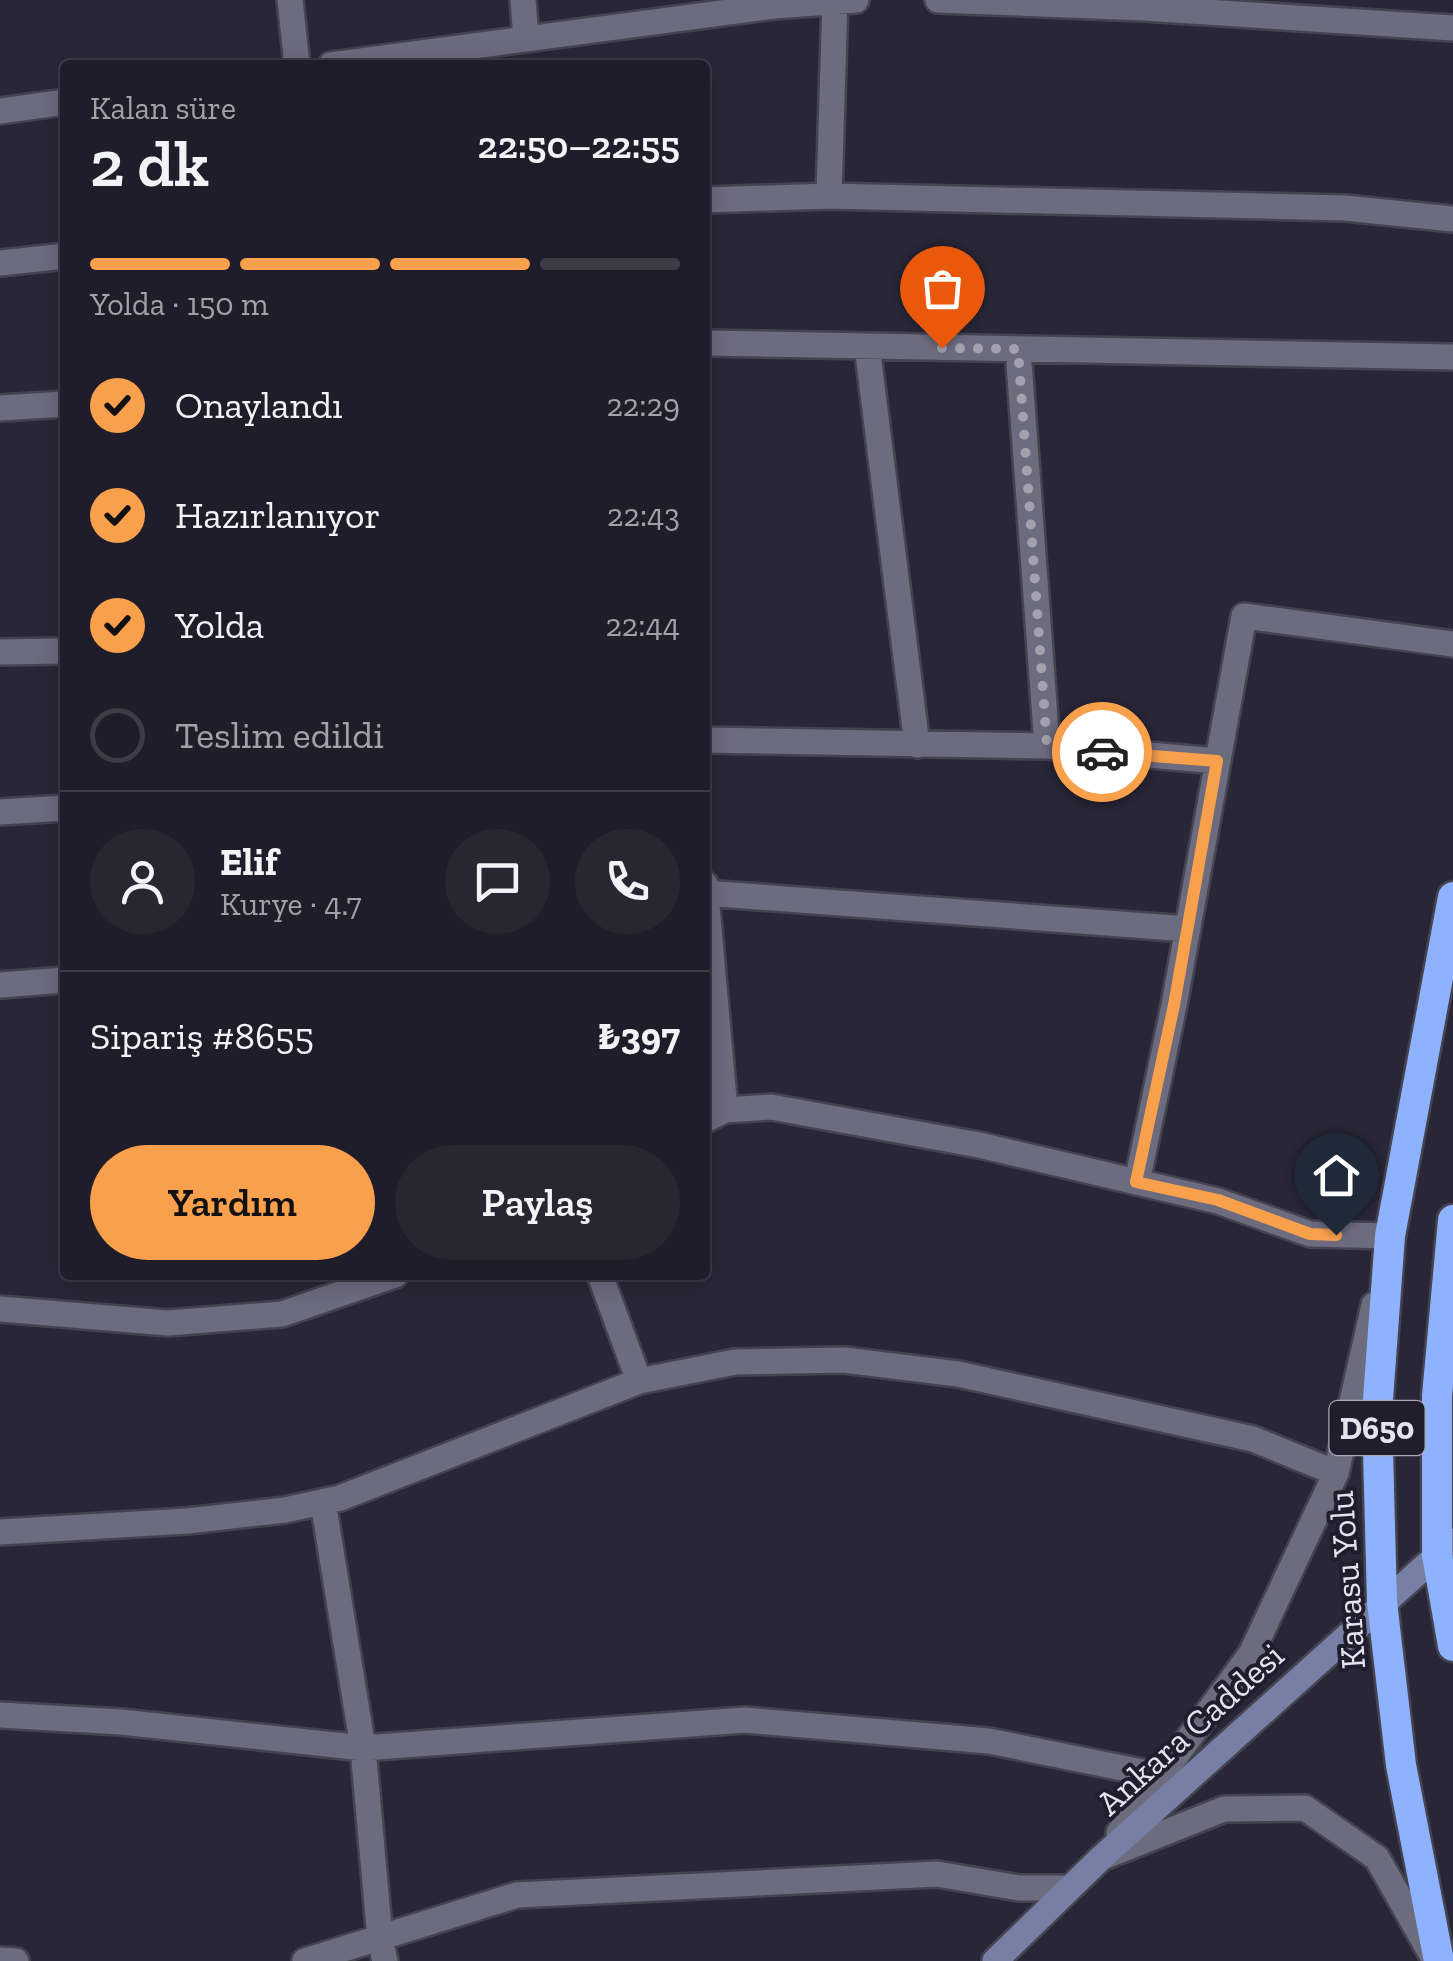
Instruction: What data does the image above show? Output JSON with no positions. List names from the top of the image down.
{
  "streets": {
    "highway": ["D650", "Karasu Yolu"],
    "street": ["Ankara Caddesi"]
  },
  "crossings": [
    ["D650", "Ankara Caddesi"],
    ["Karasu Yolu", "Ankara Caddesi"]
  ],
  "page": {
    "heading": ["2 dk", "Kalan süre", "22:50–22:55"],
    "panel": [
      "Elif",
      "Kurye · 4.7",
      "Sipariş #8655",
      "₺397"
    ],
    "bar": "Yolda · 150 m",
    "list": [
      ["Onaylandı", "22:29"],
      ["Hazırlanıyor", "22:43"],
      ["Yolda", "22:44"],
      "Teslim edildi"
    ],
    "buttons": ["Yardım", "Paylaş"]
  }
}
